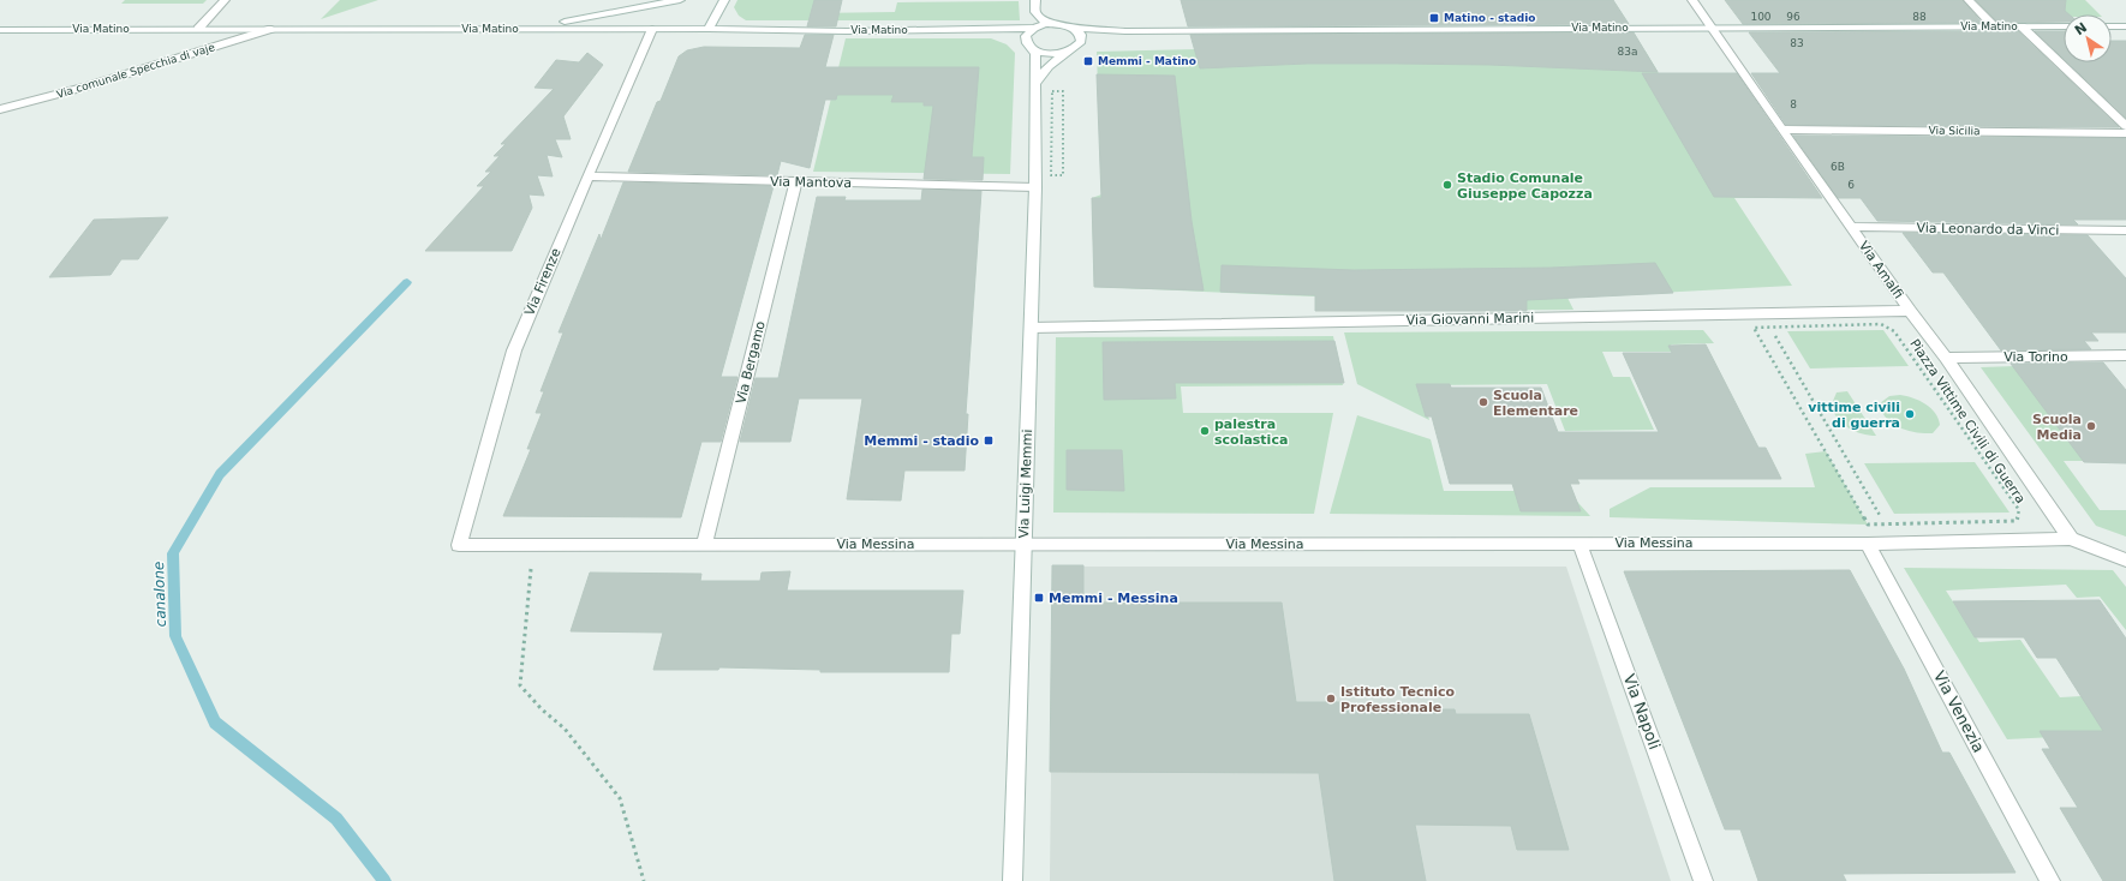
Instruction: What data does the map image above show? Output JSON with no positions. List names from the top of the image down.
{
  "streets": {
    "street": [
      "Via Matino",
      "Via comunale Specchia di vaje",
      "Via Sicilia",
      "Via Mantova",
      "Via Leonardo da Vinci",
      "Via Amalfi",
      "Via Firenze",
      "Via Giovanni Marini",
      "Via Torino",
      "Via Bergamo",
      "Via Luigi Memmi",
      "Via Messina",
      "Via Napoli",
      "Via Venezia"
    ],
    "path": ["Piazza Vittime Civili di Guerra"]
  },
  "crossings": [
    ["Via Matino", "Via comunale Specchia di vaje"],
    ["Via Matino", "Via Amalfi"],
    ["Via Matino", "Via Firenze"],
    ["Via Sicilia", "Via Amalfi"],
    ["Via Mantova", "Via Firenze"],
    ["Via Mantova", "Via Bergamo"],
    ["Via Mantova", "Via Luigi Memmi"],
    ["Via Leonardo da Vinci", "Via Amalfi"],
    ["Via Amalfi", "Via Giovanni Marini"],
    ["Via Amalfi", "Via Torino"],
    ["Via Amalfi", "Via Messina"],
    ["Via Firenze", "Via Messina"],
    ["Via Giovanni Marini", "Via Luigi Memmi"],
    ["Via Bergamo", "Via Messina"],
    ["Via Luigi Memmi", "Via Messina"],
    ["Via Messina", "Via Napoli"],
    ["Via Messina", "Via Venezia"]
  ],
  "water": ["canalone"],
  "places": {
    "transit": [
      "Matino - stadio",
      "Memmi - Matino",
      "Memmi - stadio",
      "Memmi - Messina"
    ],
    "other": [
      "Stadio Comunale Giuseppe Capozza",
      "Scuola Elementare",
      "vittime civili di guerra",
      "Scuola Media",
      "palestra scolastica",
      "Istituto Tecnico Professionale"
    ]
  },
  "house_numbers": [
    "100",
    "96",
    "88",
    "83",
    "83a",
    "8",
    "6B",
    "6"
  ],
  "north": "top left"
}
